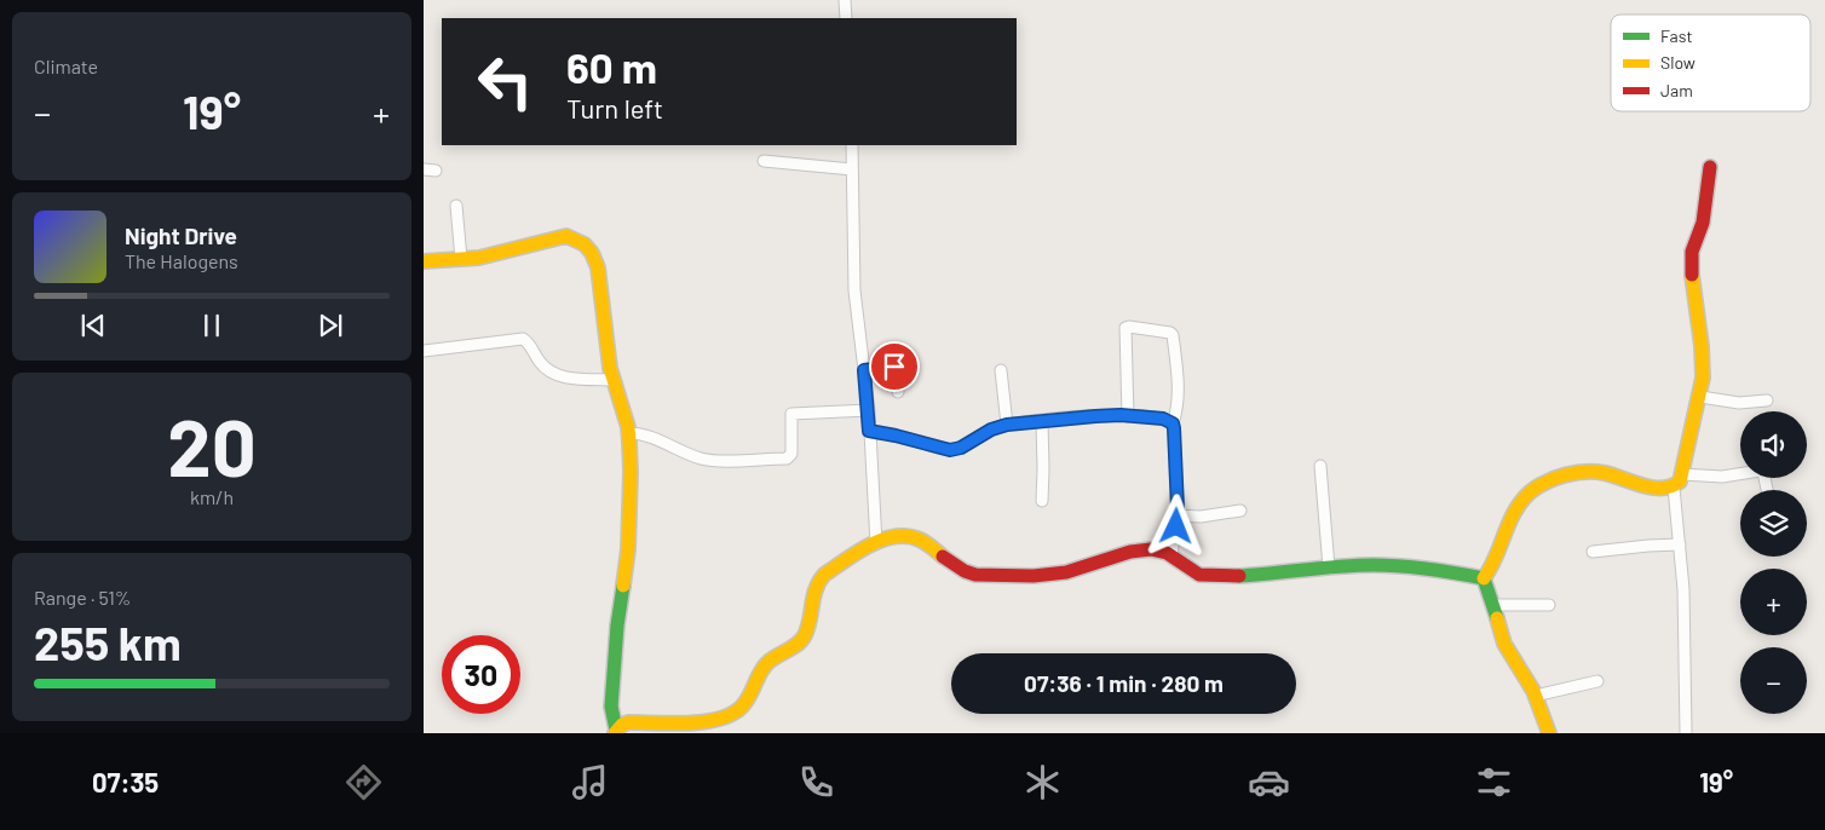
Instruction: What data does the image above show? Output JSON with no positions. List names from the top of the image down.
{
  "legend": ["Fast", "Slow", "Jam"],
  "page": {
    "tile": [
      "Climate",
      ["20", "km/h"],
      ["Range · 51%", "255 km"]
    ],
    "turn": ["60 m", "Turn left"],
    "heat": ["−", "19°", "+"],
    "song": ["Night Drive", "The Halogens"],
    "map_buttons": ["+", "−"],
    "limit": "30",
    "trip": "07:36 · 1 min · 280 m",
    "tabs": ["07:35", "19°"]
  }
}
